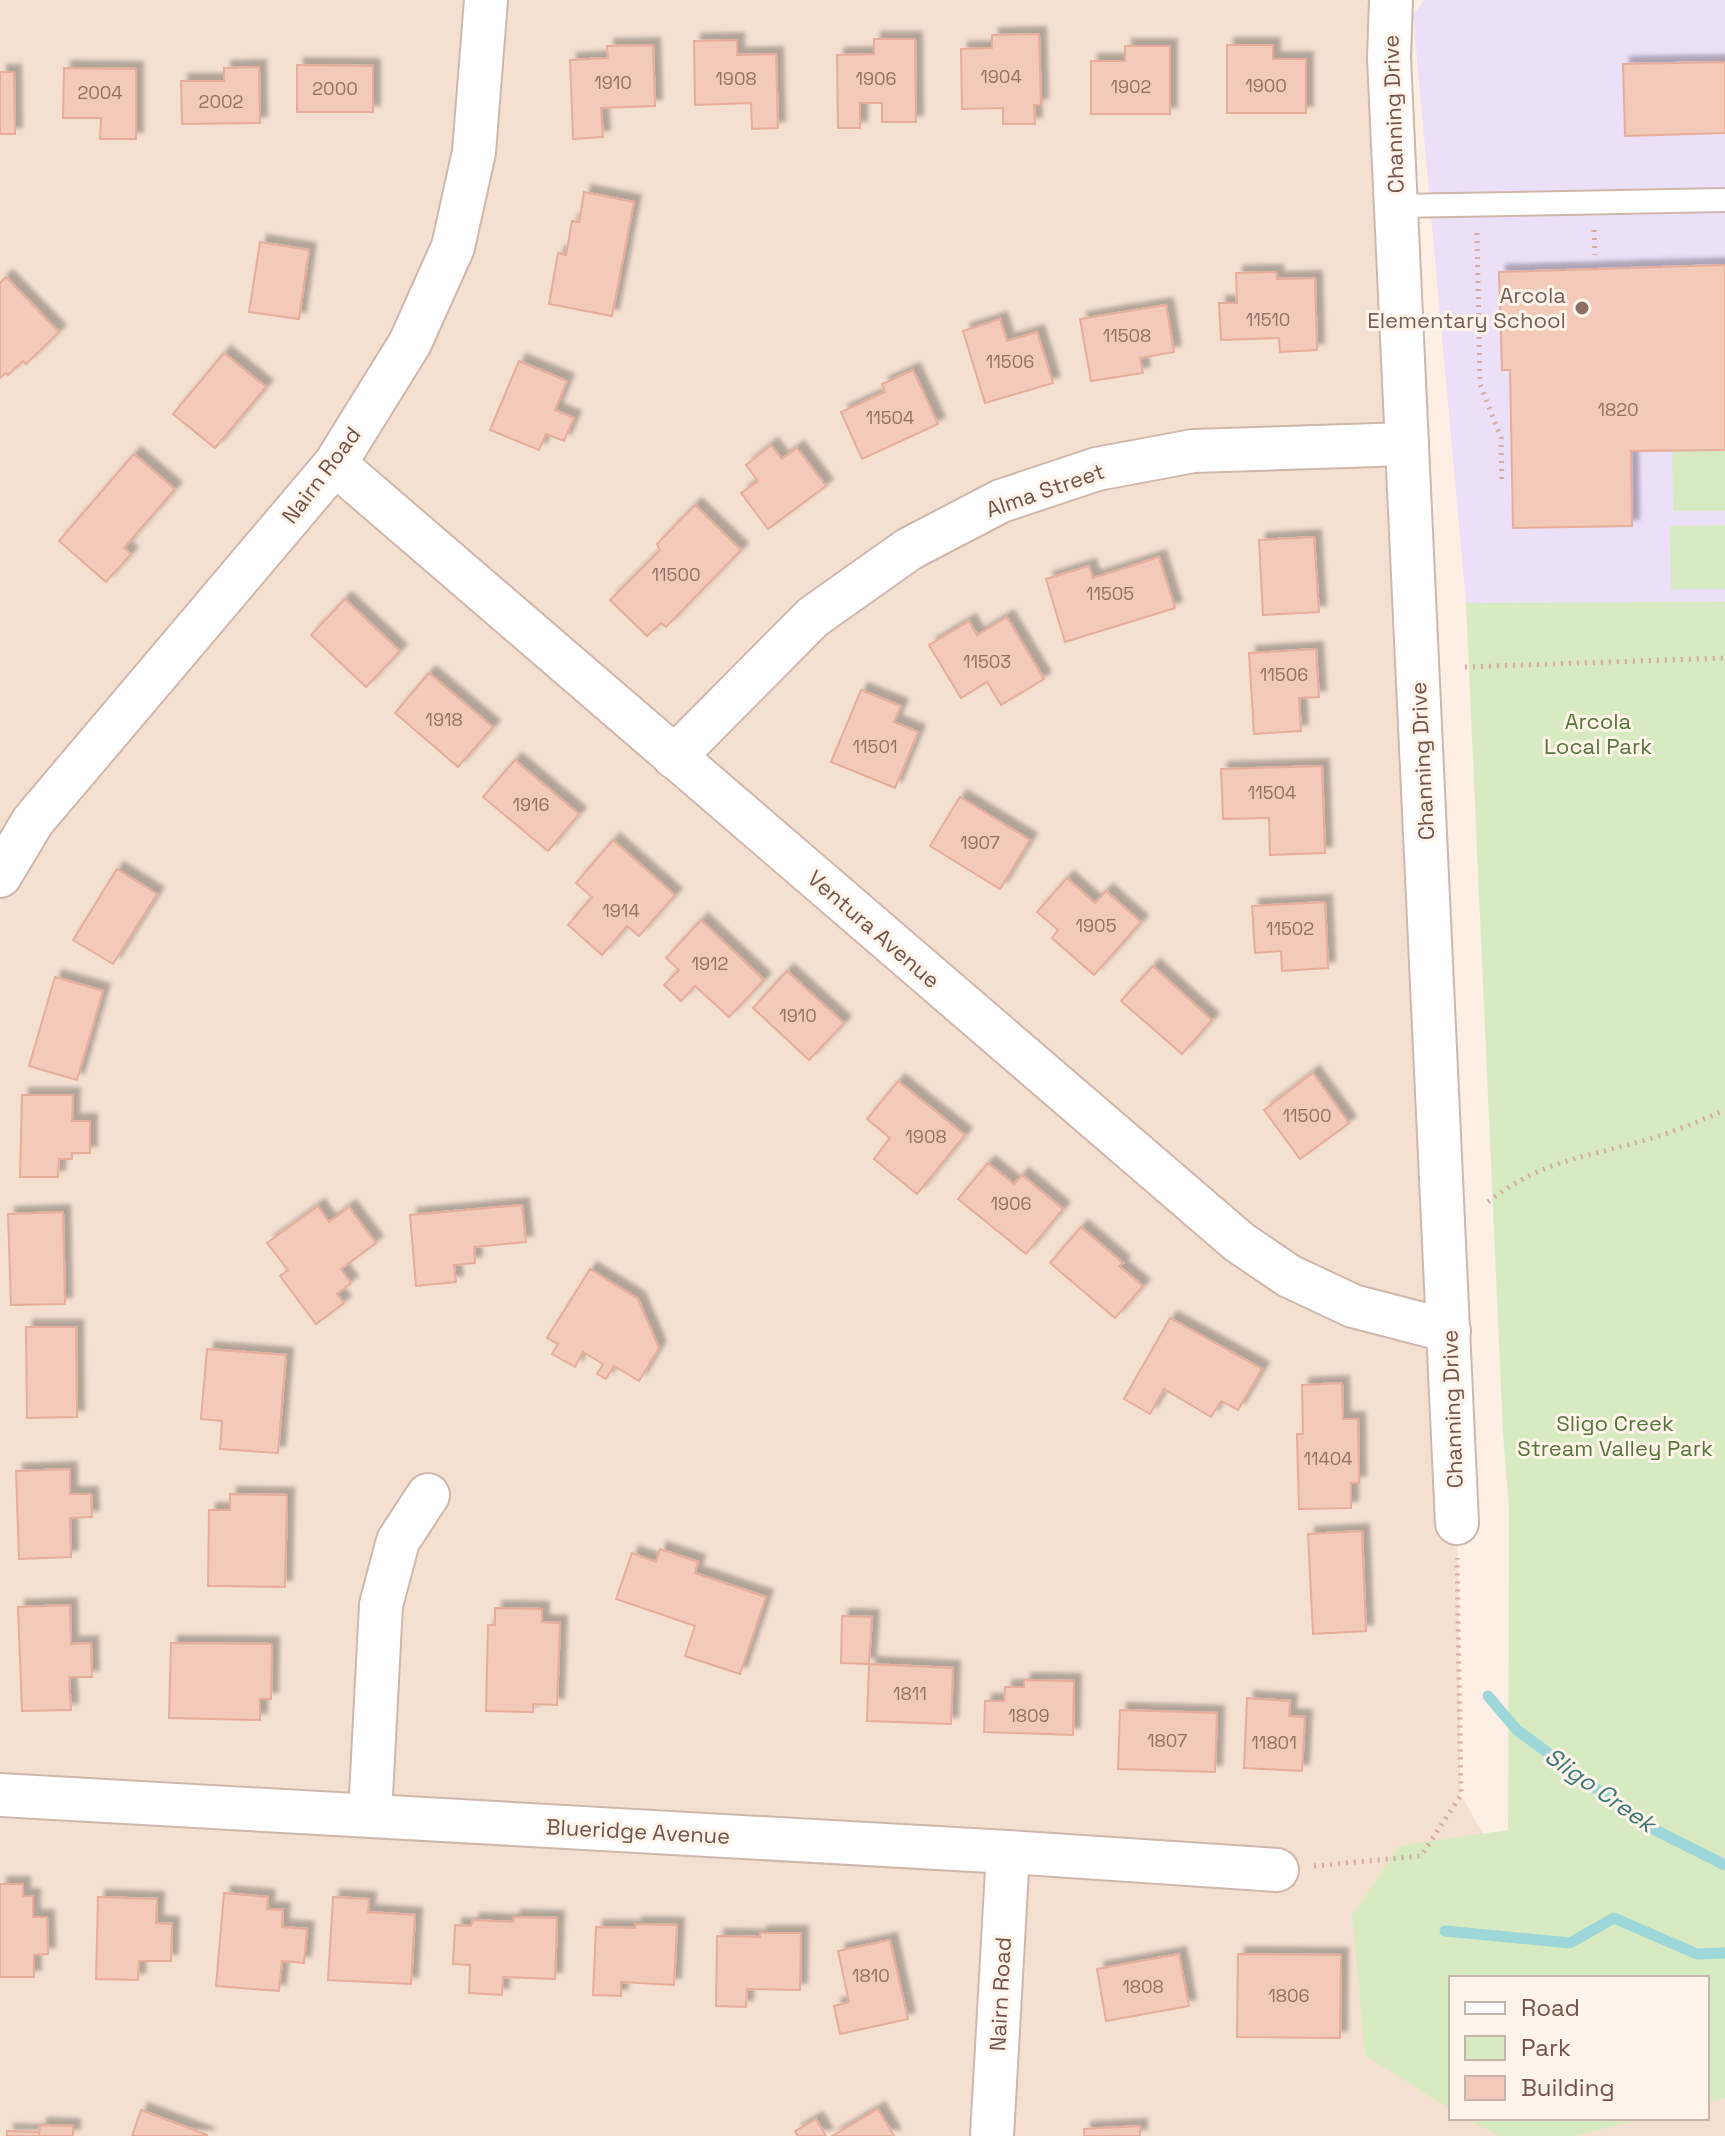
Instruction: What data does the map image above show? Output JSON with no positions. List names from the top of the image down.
{
  "streets": {
    "street": [
      "Channing Drive",
      "Nairn Road",
      "Alma Street",
      "Ventura Avenue",
      "Blueridge Avenue"
    ]
  },
  "crossings": [
    ["Channing Drive", "Alma Street"],
    ["Channing Drive", "Ventura Avenue"],
    ["Nairn Road", "Ventura Avenue"],
    ["Nairn Road", "Blueridge Avenue"],
    ["Alma Street", "Ventura Avenue"]
  ],
  "water": ["Sligo Creek"],
  "parks": ["Arcola Local Park", "Sligo Creek Stream Valley Park"],
  "places": ["Arcola Elementary School"],
  "house_numbers": [
    "1904",
    "1908",
    "1906",
    "1910",
    "1900",
    "1902",
    "2000",
    "2004",
    "2002",
    "11510",
    "11508",
    "11506",
    "1820",
    "11504",
    "11500",
    "11505",
    "11503",
    "11506",
    "1918",
    "11501",
    "11504",
    "1916",
    "1907",
    "1914",
    "1905",
    "11502",
    "1912",
    "1910",
    "11500",
    "1908",
    "1906",
    "11404",
    "1811",
    "1809",
    "1807",
    "11801",
    "1810",
    "1808",
    "1806"
  ],
  "legend": ["Road", "Park", "Building"]
}
